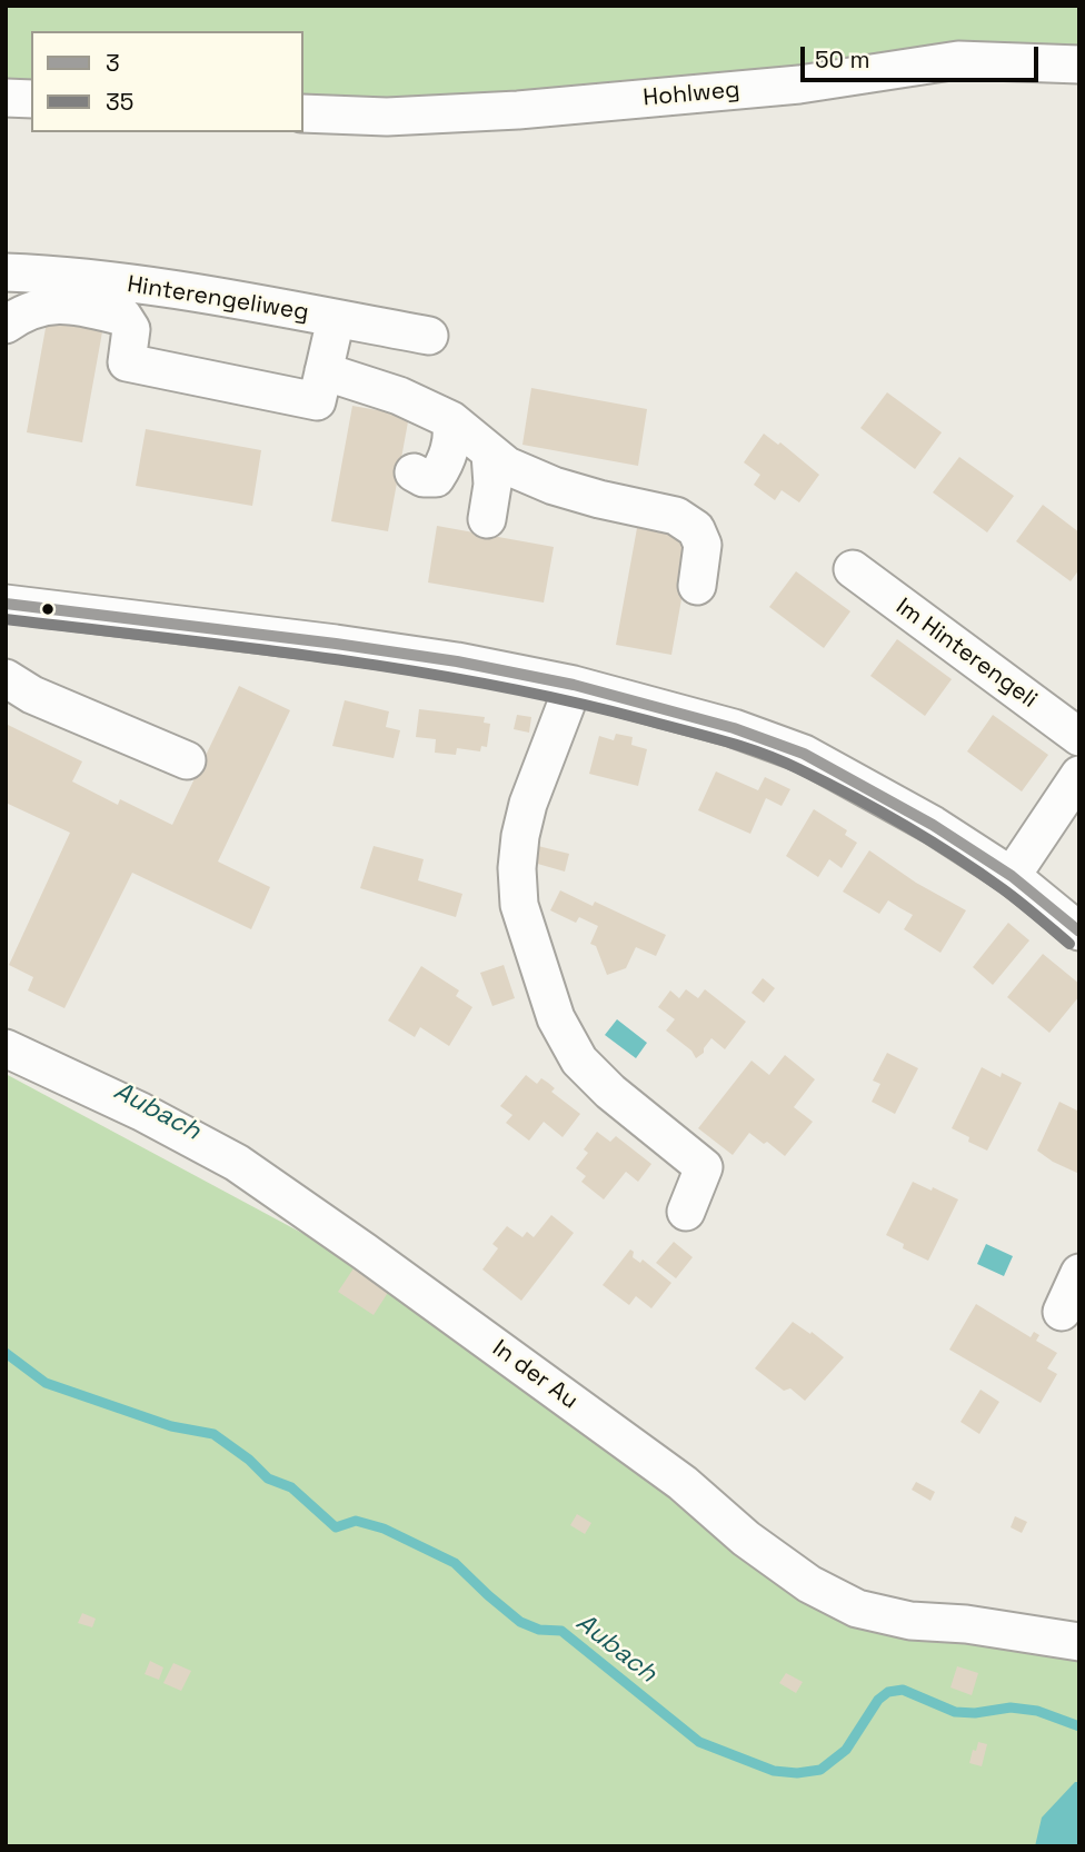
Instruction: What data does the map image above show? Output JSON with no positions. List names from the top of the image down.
{
  "streets": {
    "street": [
      "Hohlweg",
      "Hinterengeliweg",
      "Im Hinterengeli",
      "In der Au"
    ]
  },
  "water": ["Aubach"],
  "lines": ["transit line 3", "transit line 35"],
  "legend": ["3", "35"],
  "scale_bar": "50 m"
}
